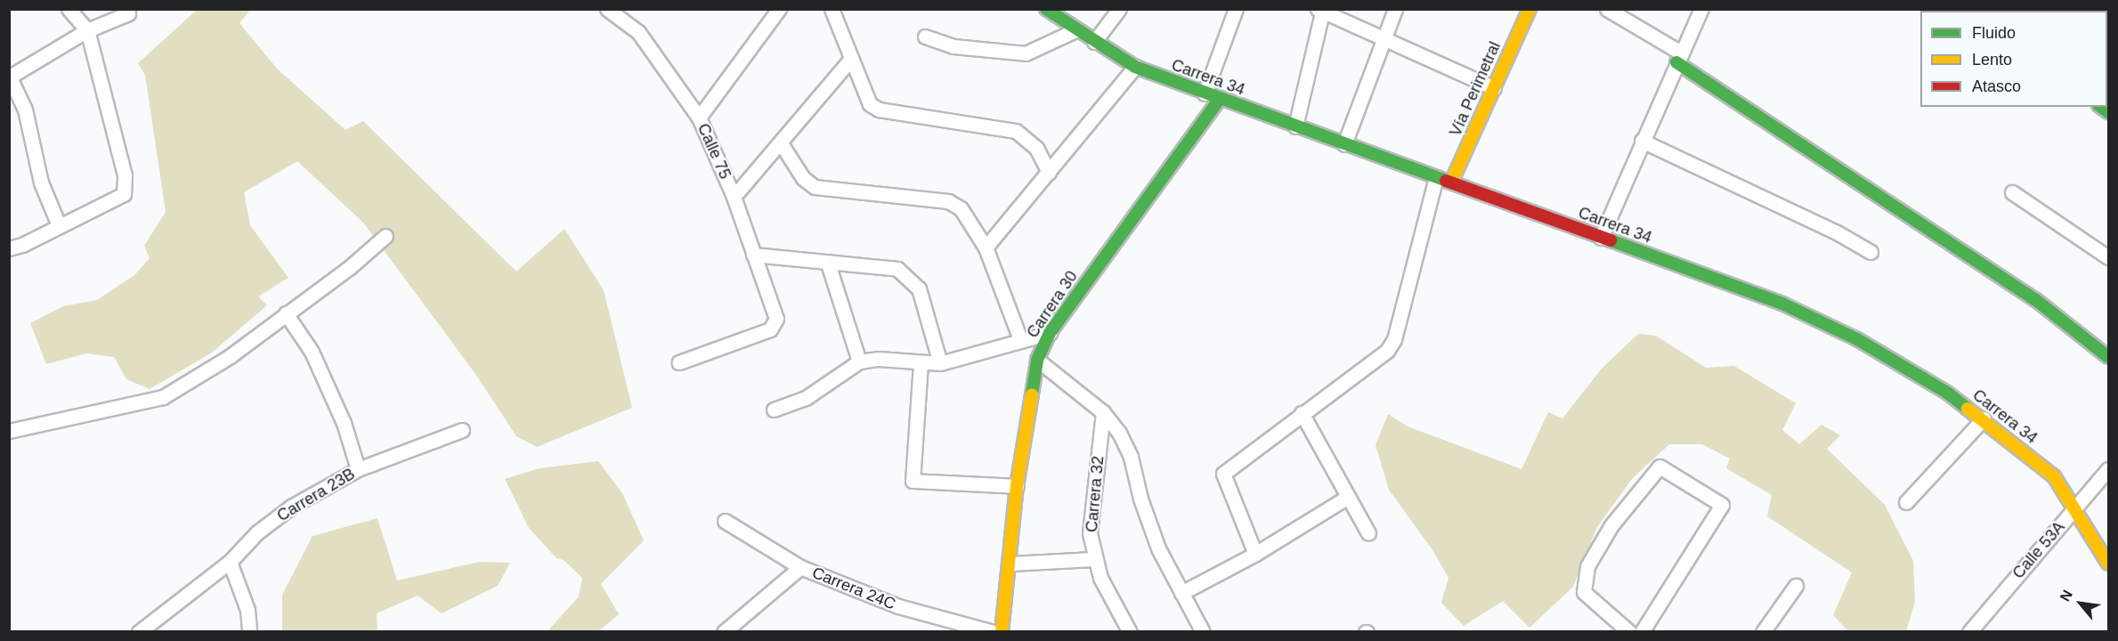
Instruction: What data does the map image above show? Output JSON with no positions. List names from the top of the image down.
{
  "streets": {
    "street": [
      "Carrera 34",
      "Vía Perimetral",
      "Calle 75",
      "Carrera 30",
      "Carrera 32",
      "Carrera 23B",
      "Calle 53A",
      "Carrera 24C"
    ]
  },
  "crossings": [
    ["Carrera 34", "Vía Perimetral"],
    ["Carrera 34", "Carrera 30"],
    ["Carrera 34", "Calle 53A"]
  ],
  "legend": ["Fluido", "Lento", "Atasco"],
  "north": "top left"
}
